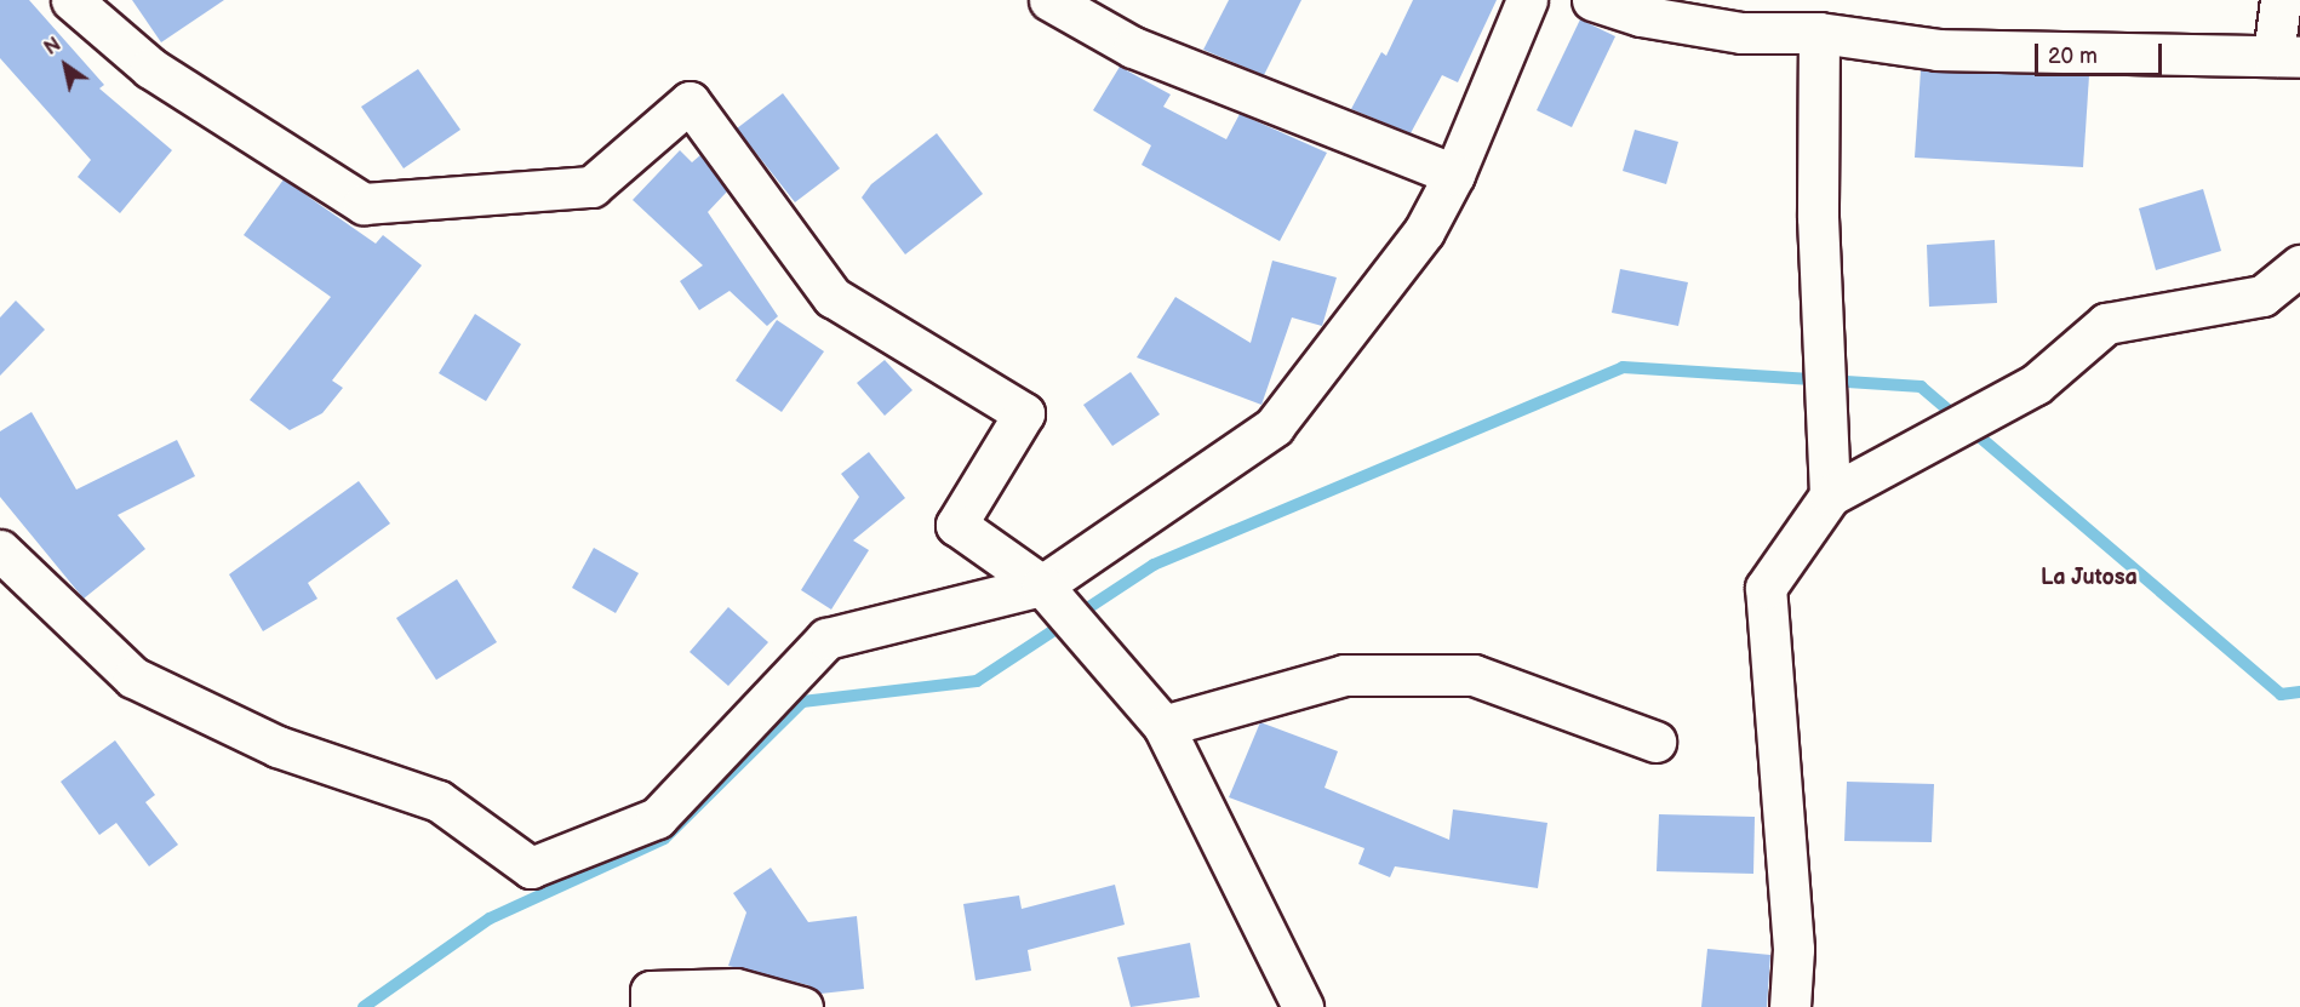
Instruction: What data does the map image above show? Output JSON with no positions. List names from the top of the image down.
{
  "districts": ["La Jutosa"],
  "scale_bar": "20 m",
  "north": "top left"
}
